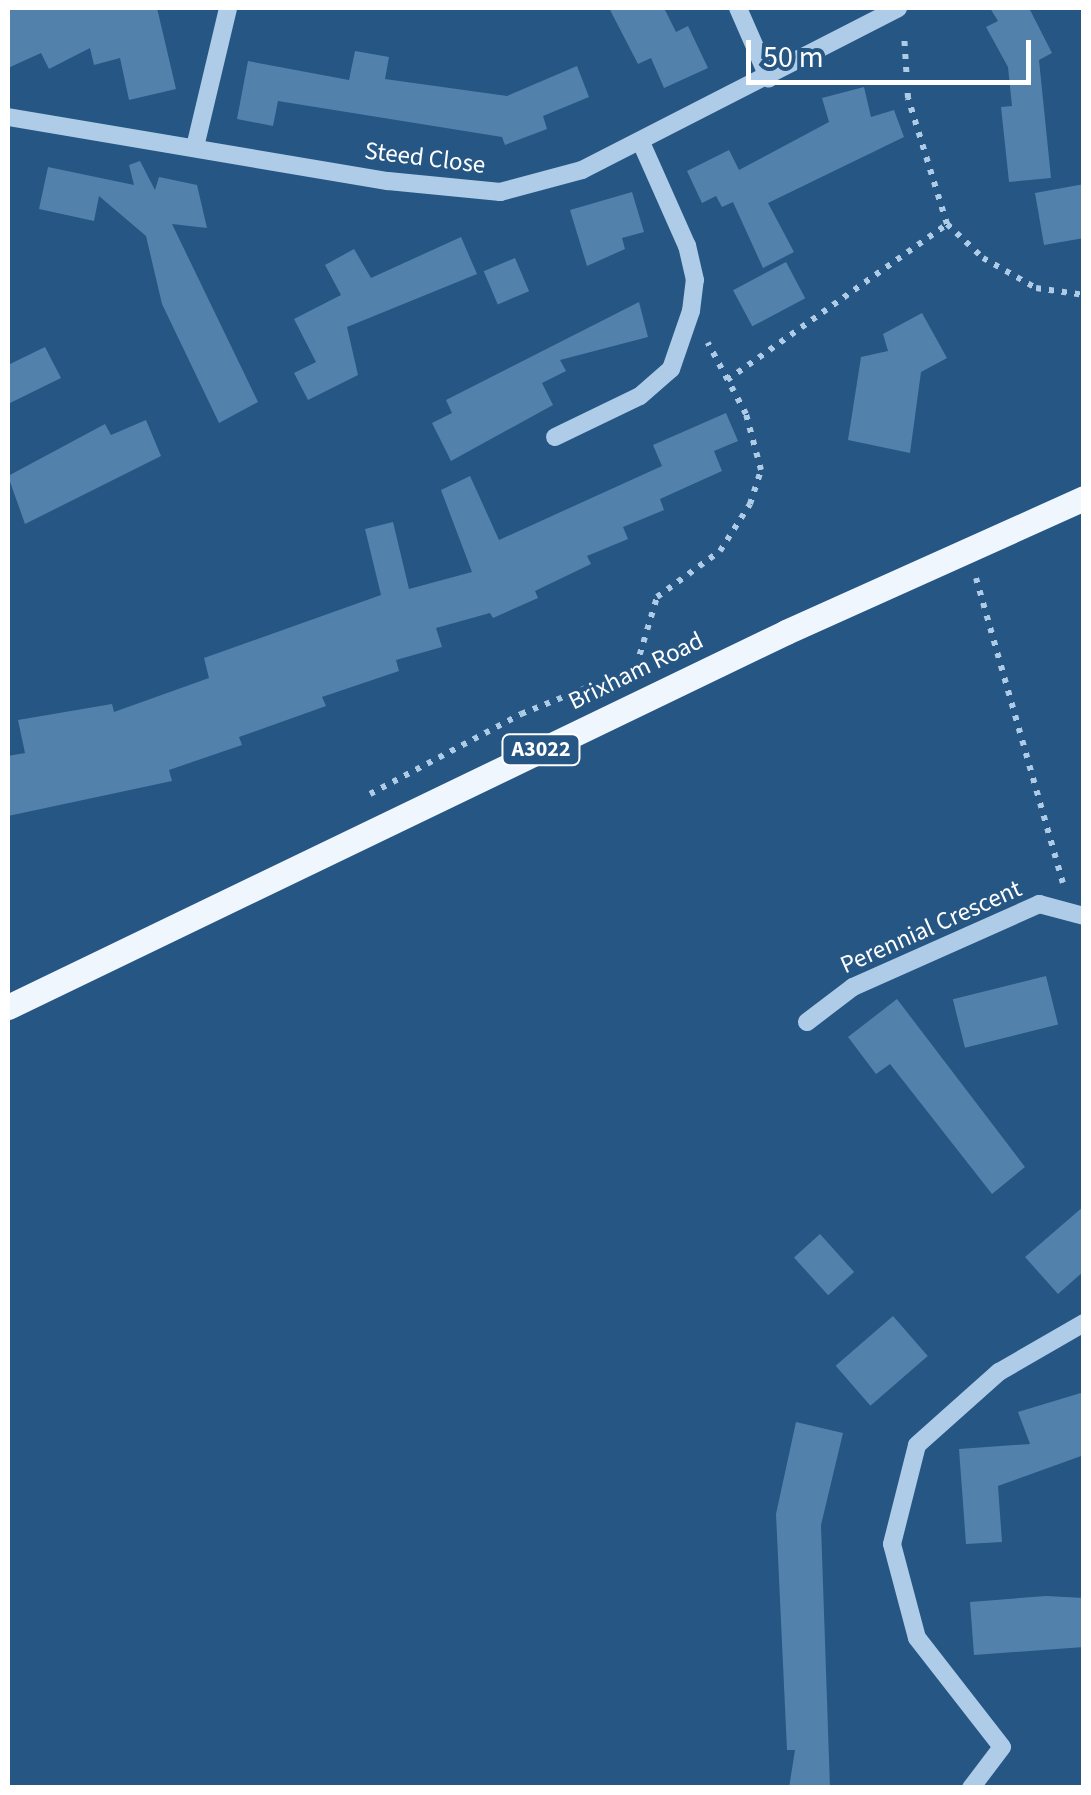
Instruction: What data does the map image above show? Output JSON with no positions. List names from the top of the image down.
{
  "streets": {
    "main road": ["Brixham Road", "A3022"],
    "street": ["Steed Close", "Perennial Crescent"]
  },
  "scale_bar": "50 m"
}
